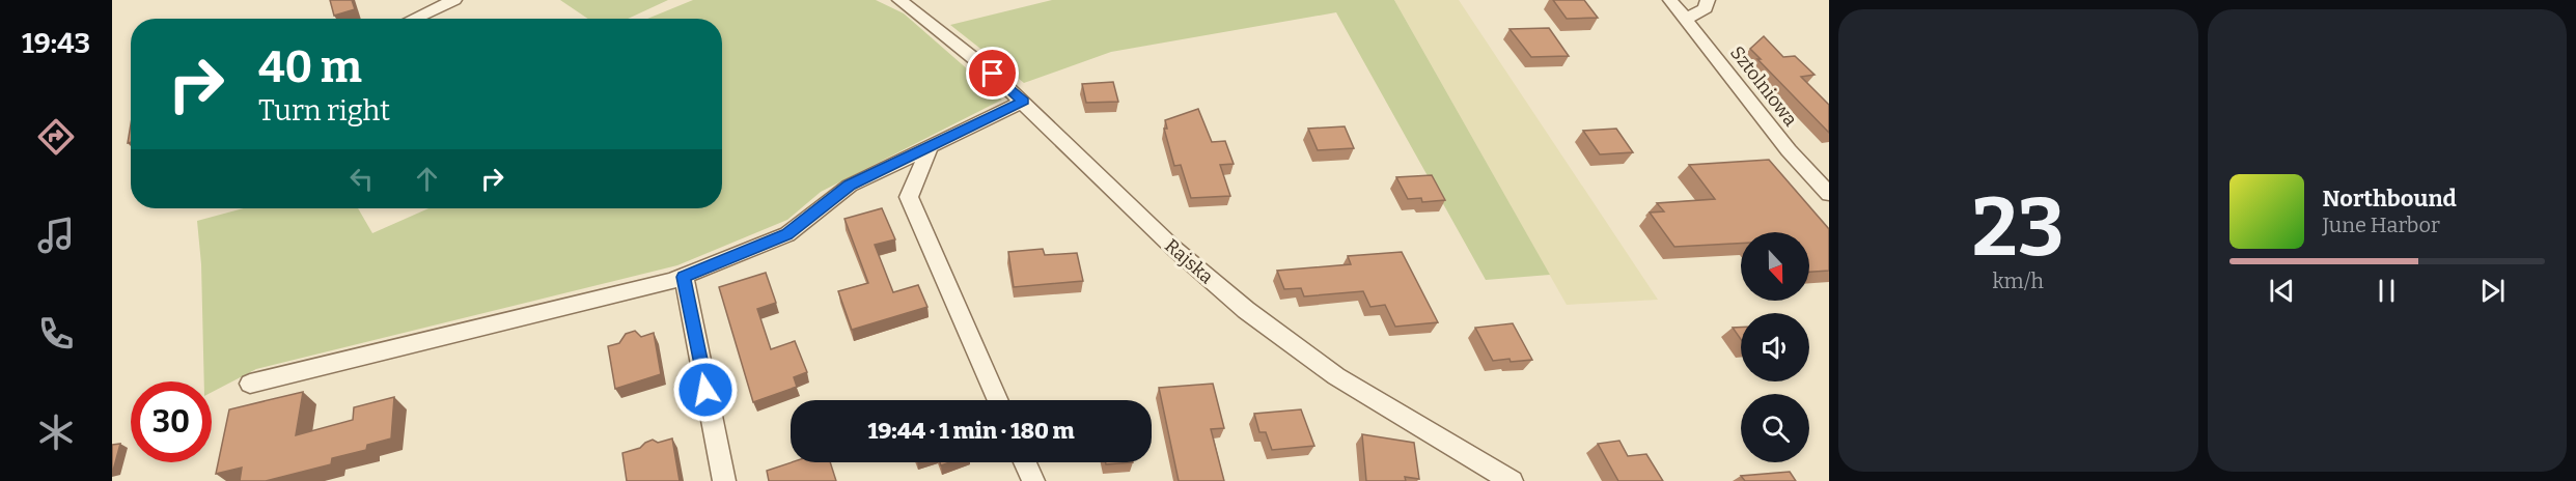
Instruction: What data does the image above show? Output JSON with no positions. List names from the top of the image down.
{
  "streets": {
    "street": ["Sztolniowa", "Rajska"]
  },
  "north": "bottom",
  "page": {
    "tabs": "19:43",
    "tile": ["23", "km/h"],
    "turn": ["40 m", "Turn right"],
    "song": ["Northbound", "June Harbor"],
    "limit": "30",
    "trip": "19:44 · 1 min · 180 m"
  }
}
